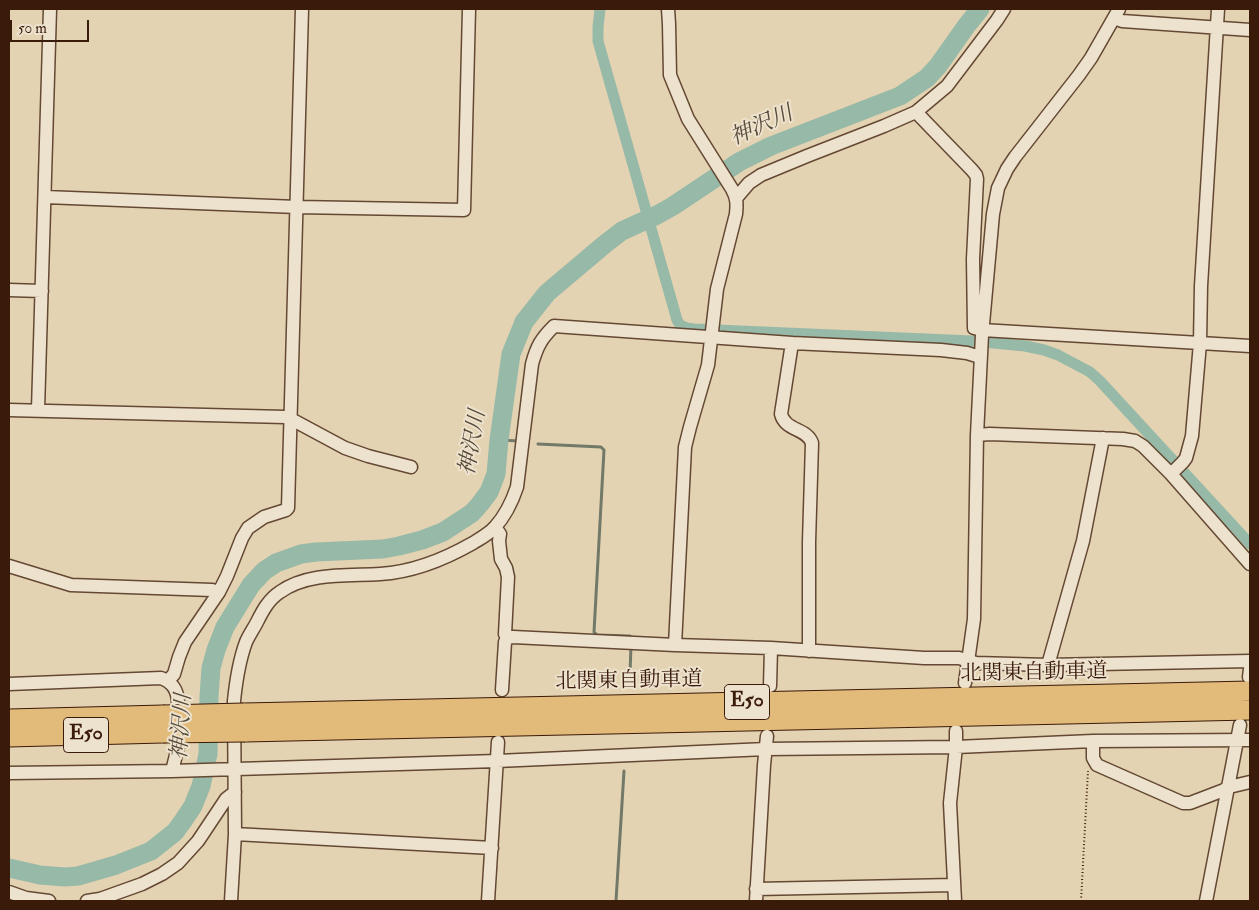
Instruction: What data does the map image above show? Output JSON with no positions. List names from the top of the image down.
{
  "streets": {
    "highway": ["北関東自動車道", "E50"]
  },
  "water": ["神沢川"],
  "scale_bar": "50 m"
}
